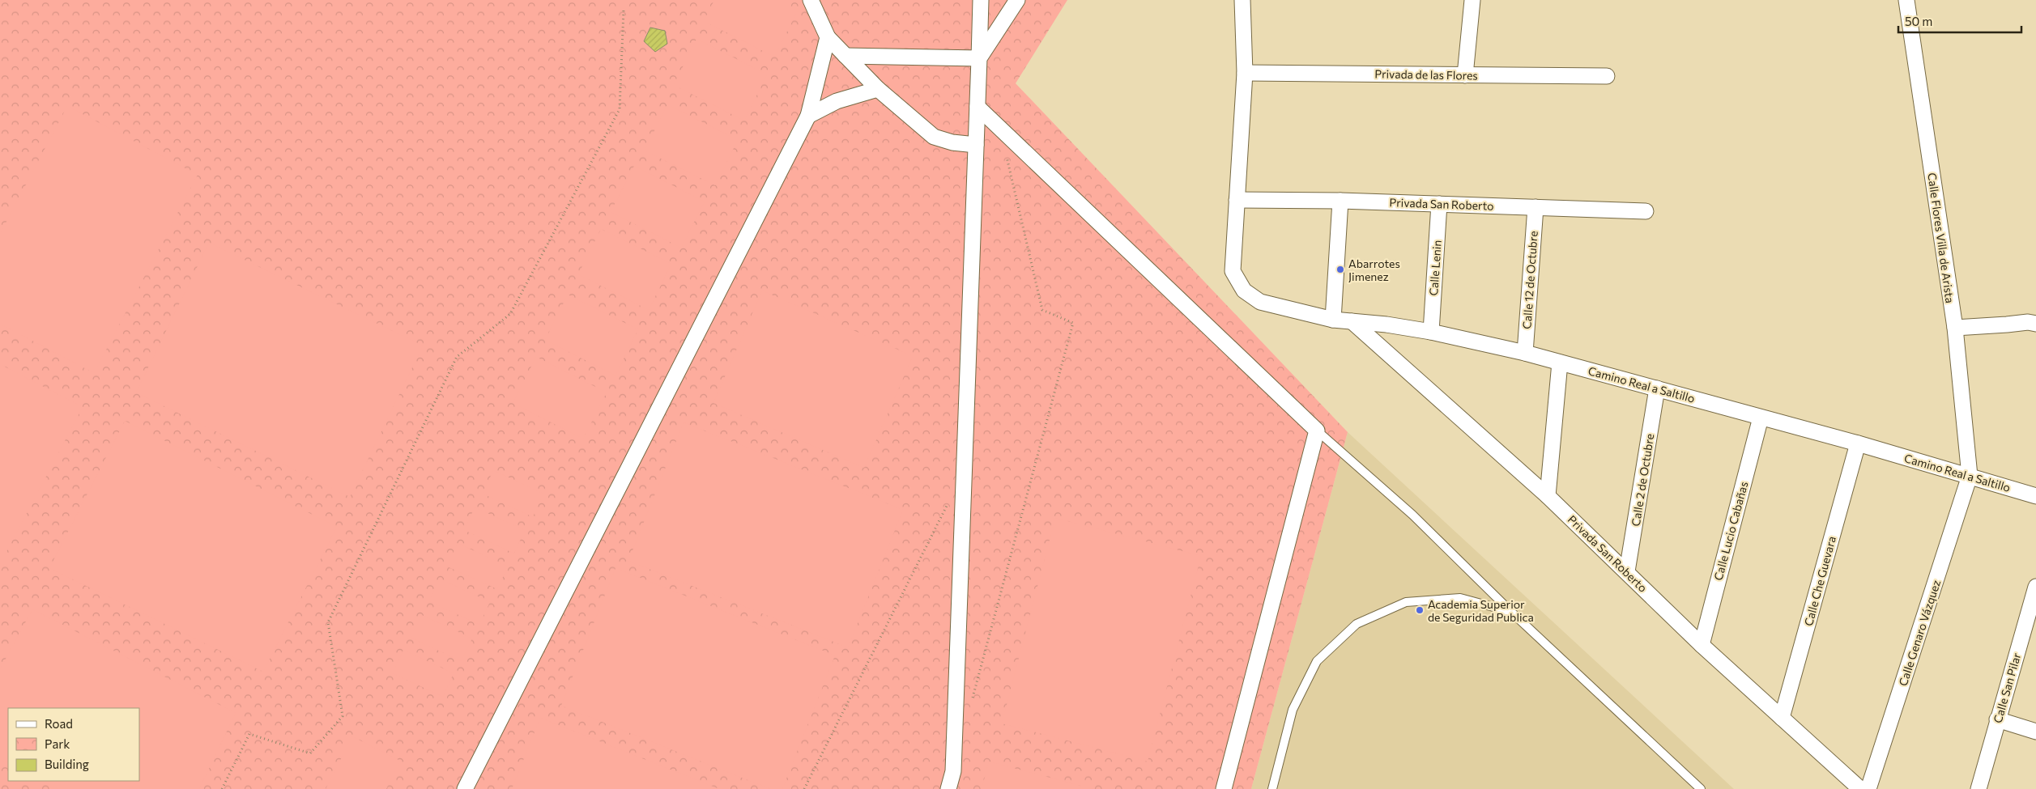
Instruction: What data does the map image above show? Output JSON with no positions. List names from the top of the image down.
{
  "streets": {
    "street": [
      "Privada de las Flores",
      "Privada San Roberto",
      "Calle Flores Villa de Arista",
      "Calle Lenin",
      "Calle 12 de Octubre",
      "Camino Real a Saltillo",
      "Calle 2 de Octubre",
      "Calle Lucio Cabañas",
      "Calle Che Guevara",
      "Calle Genaro Vázquez",
      "Calle San Pilar"
    ]
  },
  "crossings": [
    ["Privada San Roberto", "Calle Lenin"],
    ["Privada San Roberto", "Calle 12 de Octubre"],
    ["Privada San Roberto", "Camino Real a Saltillo"],
    ["Privada San Roberto", "Calle 2 de Octubre"],
    ["Privada San Roberto", "Calle Lucio Cabañas"],
    ["Privada San Roberto", "Calle Che Guevara"],
    ["Calle Flores Villa de Arista", "Camino Real a Saltillo"],
    ["Calle Flores Villa de Arista", "Calle Genaro Vázquez"],
    ["Calle Lenin", "Camino Real a Saltillo"],
    ["Calle 12 de Octubre", "Camino Real a Saltillo"],
    ["Camino Real a Saltillo", "Calle 2 de Octubre"],
    ["Camino Real a Saltillo", "Calle Lucio Cabañas"],
    ["Camino Real a Saltillo", "Calle Che Guevara"],
    ["Camino Real a Saltillo", "Calle Genaro Vázquez"]
  ],
  "places": ["Abarrotes Jimenez", "Academia Superior de Seguridad Publica"],
  "legend": ["Road", "Park", "Building"],
  "scale_bar": "50 m"
}
